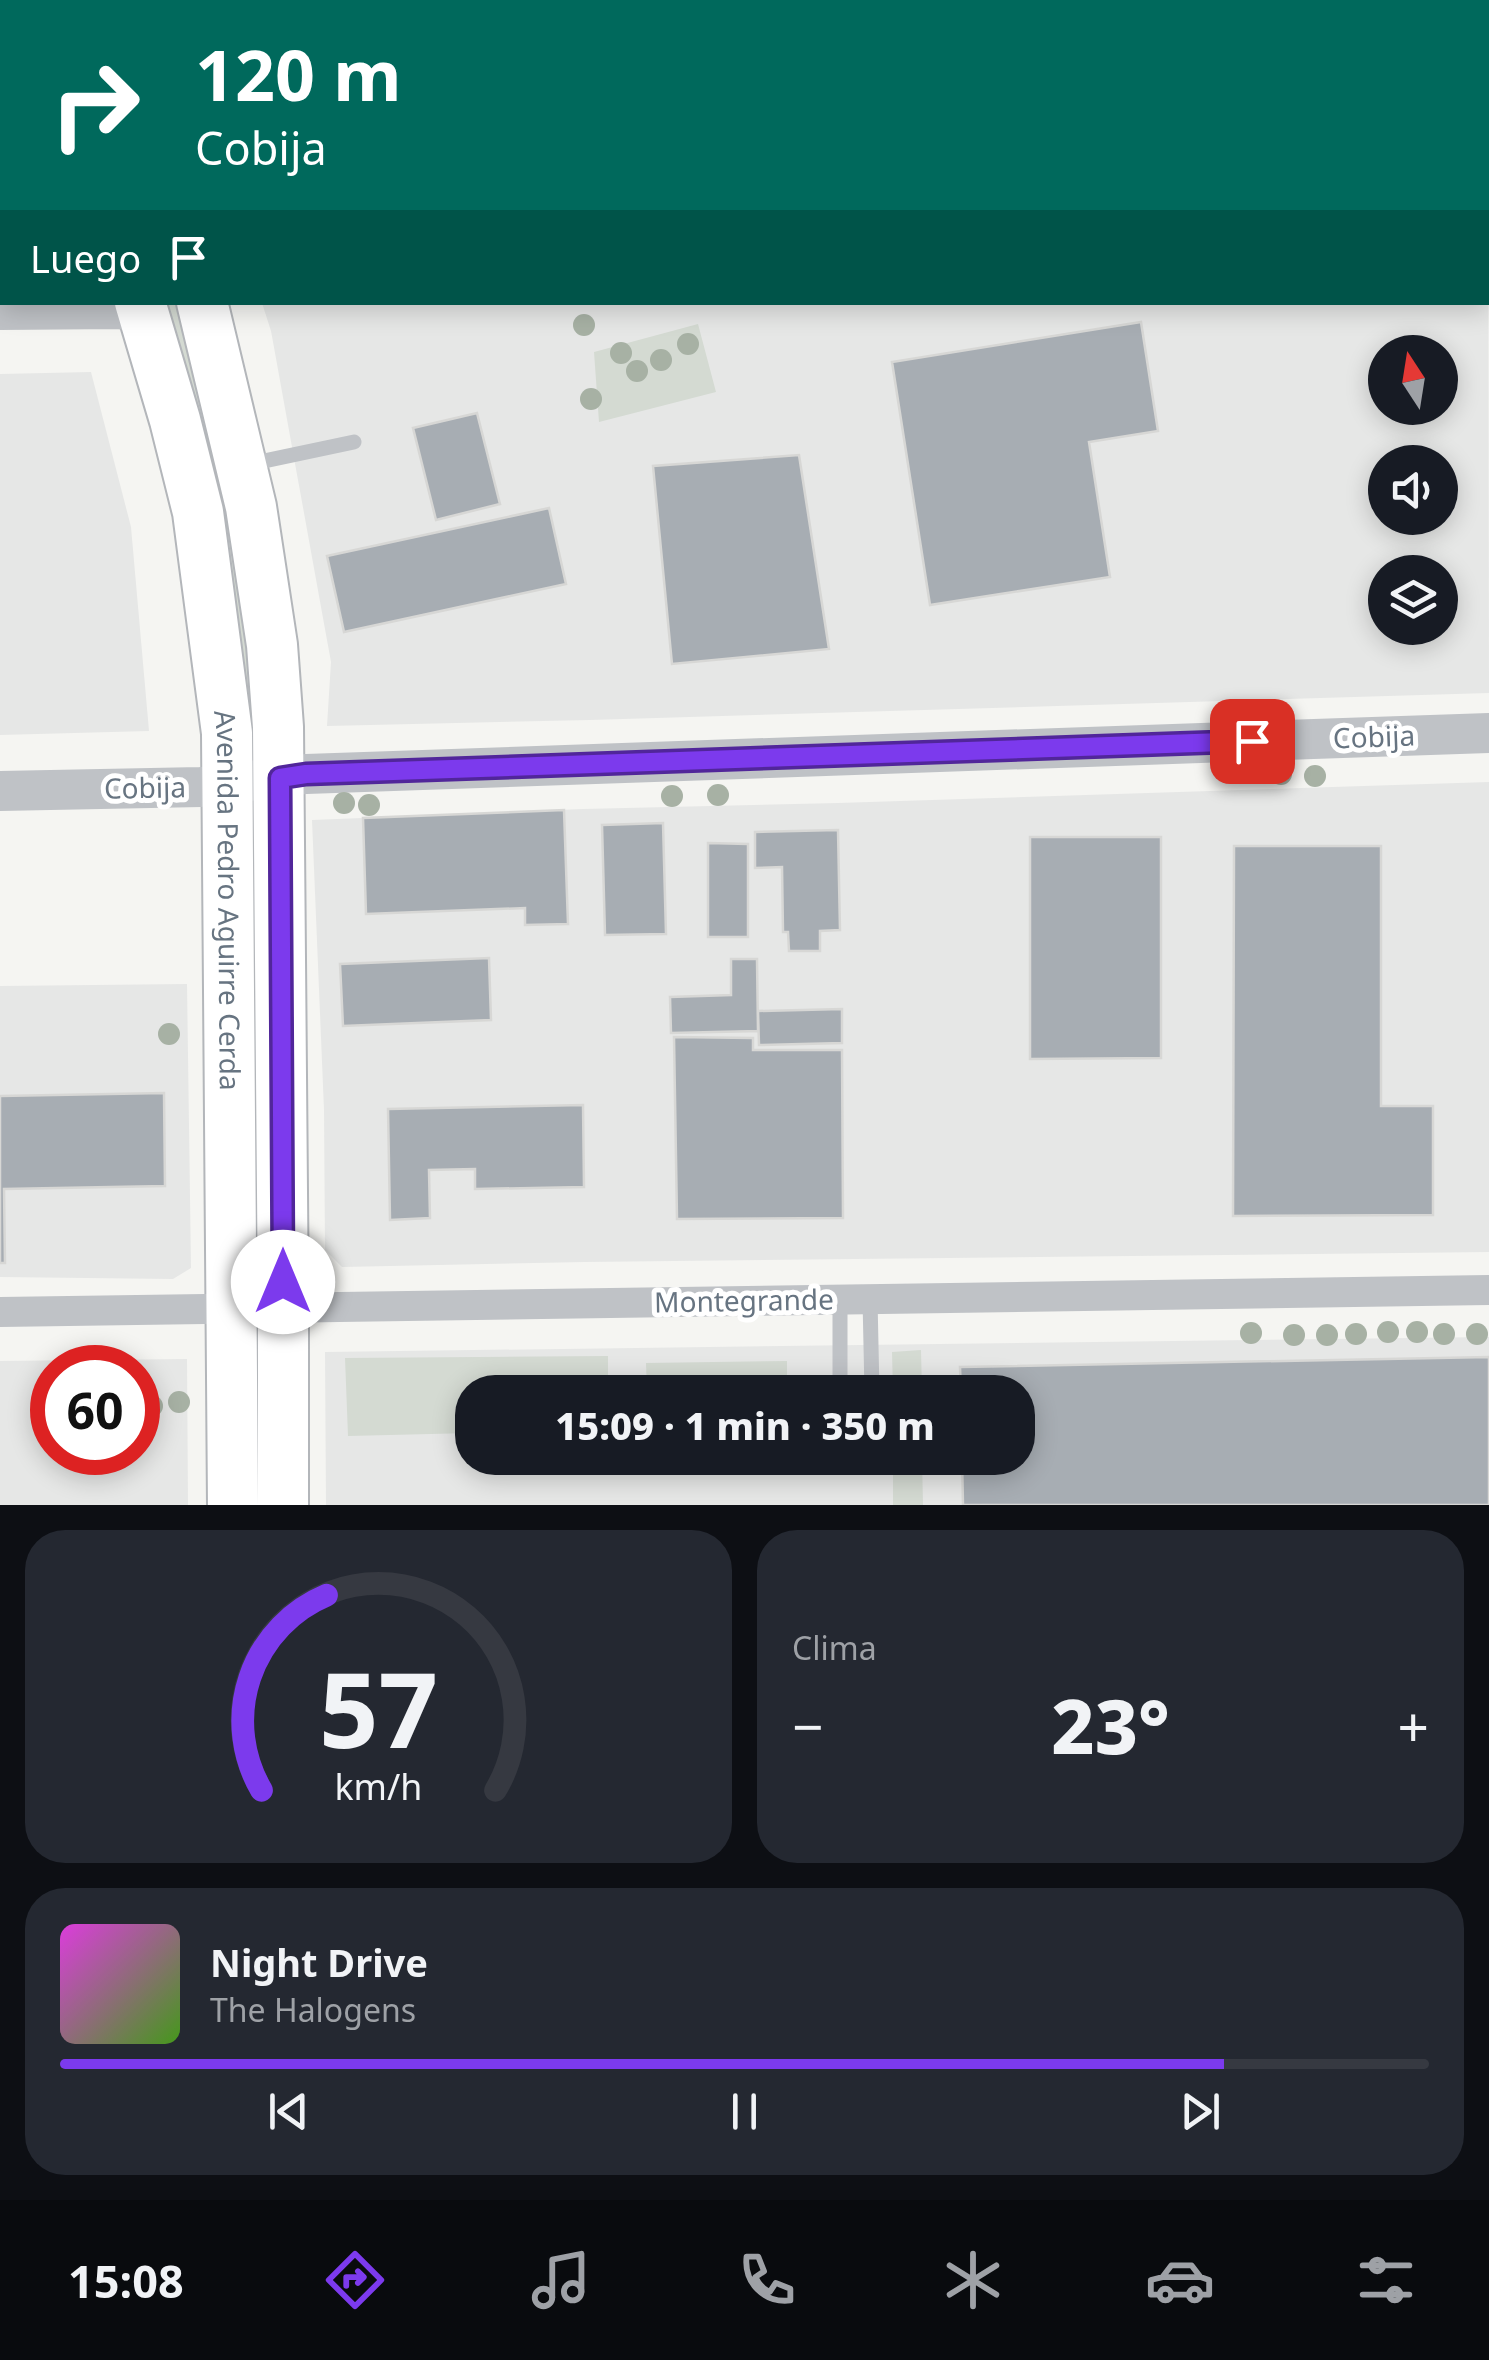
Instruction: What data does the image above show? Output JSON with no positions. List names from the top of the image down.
{
  "streets": {
    "main road": ["Avenida Pedro Aguirre Cerda"],
    "street": ["Cobija", "Montegrande"]
  },
  "crossings": [
    ["Cobija", "Avenida Pedro Aguirre Cerda"],
    ["Avenida Pedro Aguirre Cerda", "Montegrande"]
  ],
  "north": "top",
  "page": {
    "turn": ["120 m", "Cobija"],
    "then": "Luego",
    "limit": "60",
    "trip": "15:09 · 1 min · 350 m",
    "tile": "Clima",
    "heat": ["−", "23°", "+"],
    "song": ["Night Drive", "The Halogens"],
    "tabs": "15:08",
    "gauge": ["57", "km/h"]
  }
}
